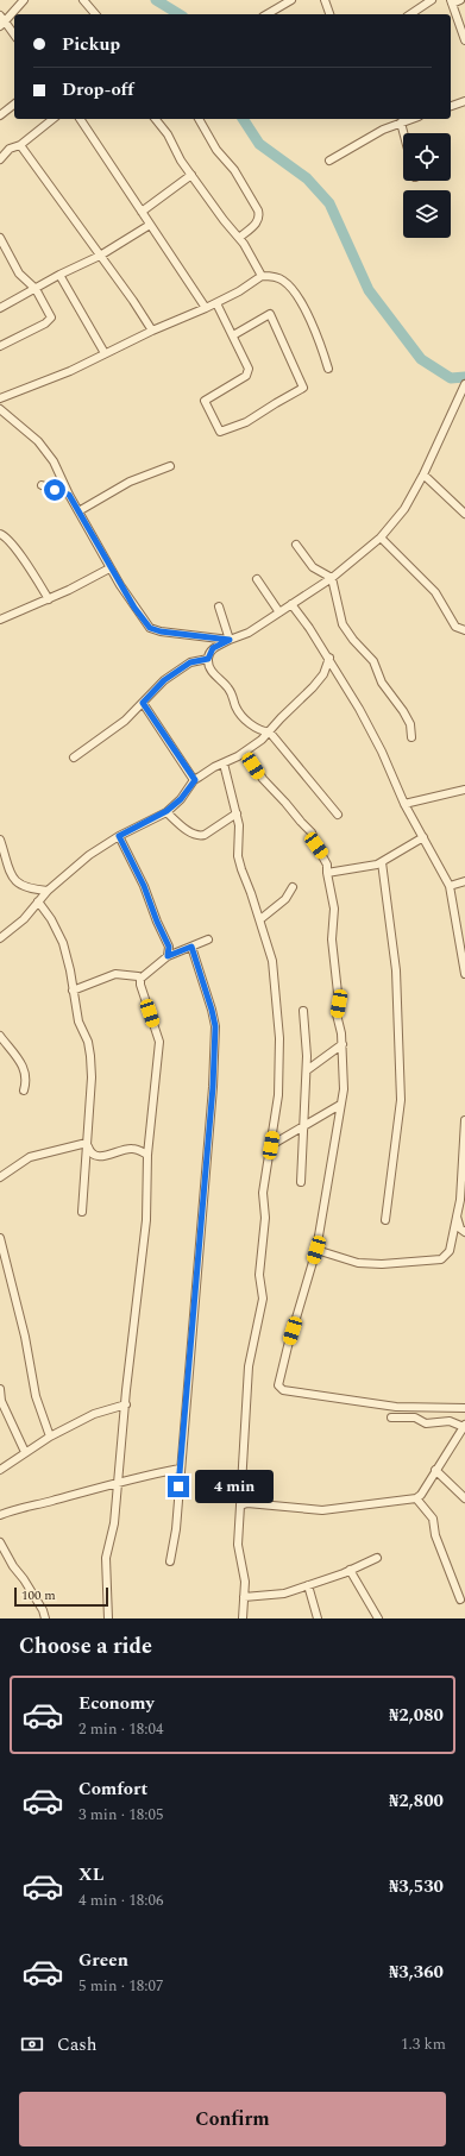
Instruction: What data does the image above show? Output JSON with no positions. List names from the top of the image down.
{
  "scale_bar": "100 m",
  "page": {
    "banner": ["Pickup", "Drop-off"],
    "bubble": "4 min",
    "scale": "100 m",
    "heading": "Choose a ride",
    "list": [
      {
        "name": "Economy",
        "note": "2 min · 18:04",
        "value": "₦2,080"
      },
      {
        "name": "Comfort",
        "note": "3 min · 18:05",
        "value": "₦2,800"
      },
      {
        "name": "XL",
        "note": "4 min · 18:06",
        "value": "₦3,530"
      },
      {
        "name": "Green",
        "note": "5 min · 18:07",
        "value": "₦3,360"
      }
    ],
    "pay": ["Cash", "1.3 km"],
    "buttons": "Confirm"
  }
}
